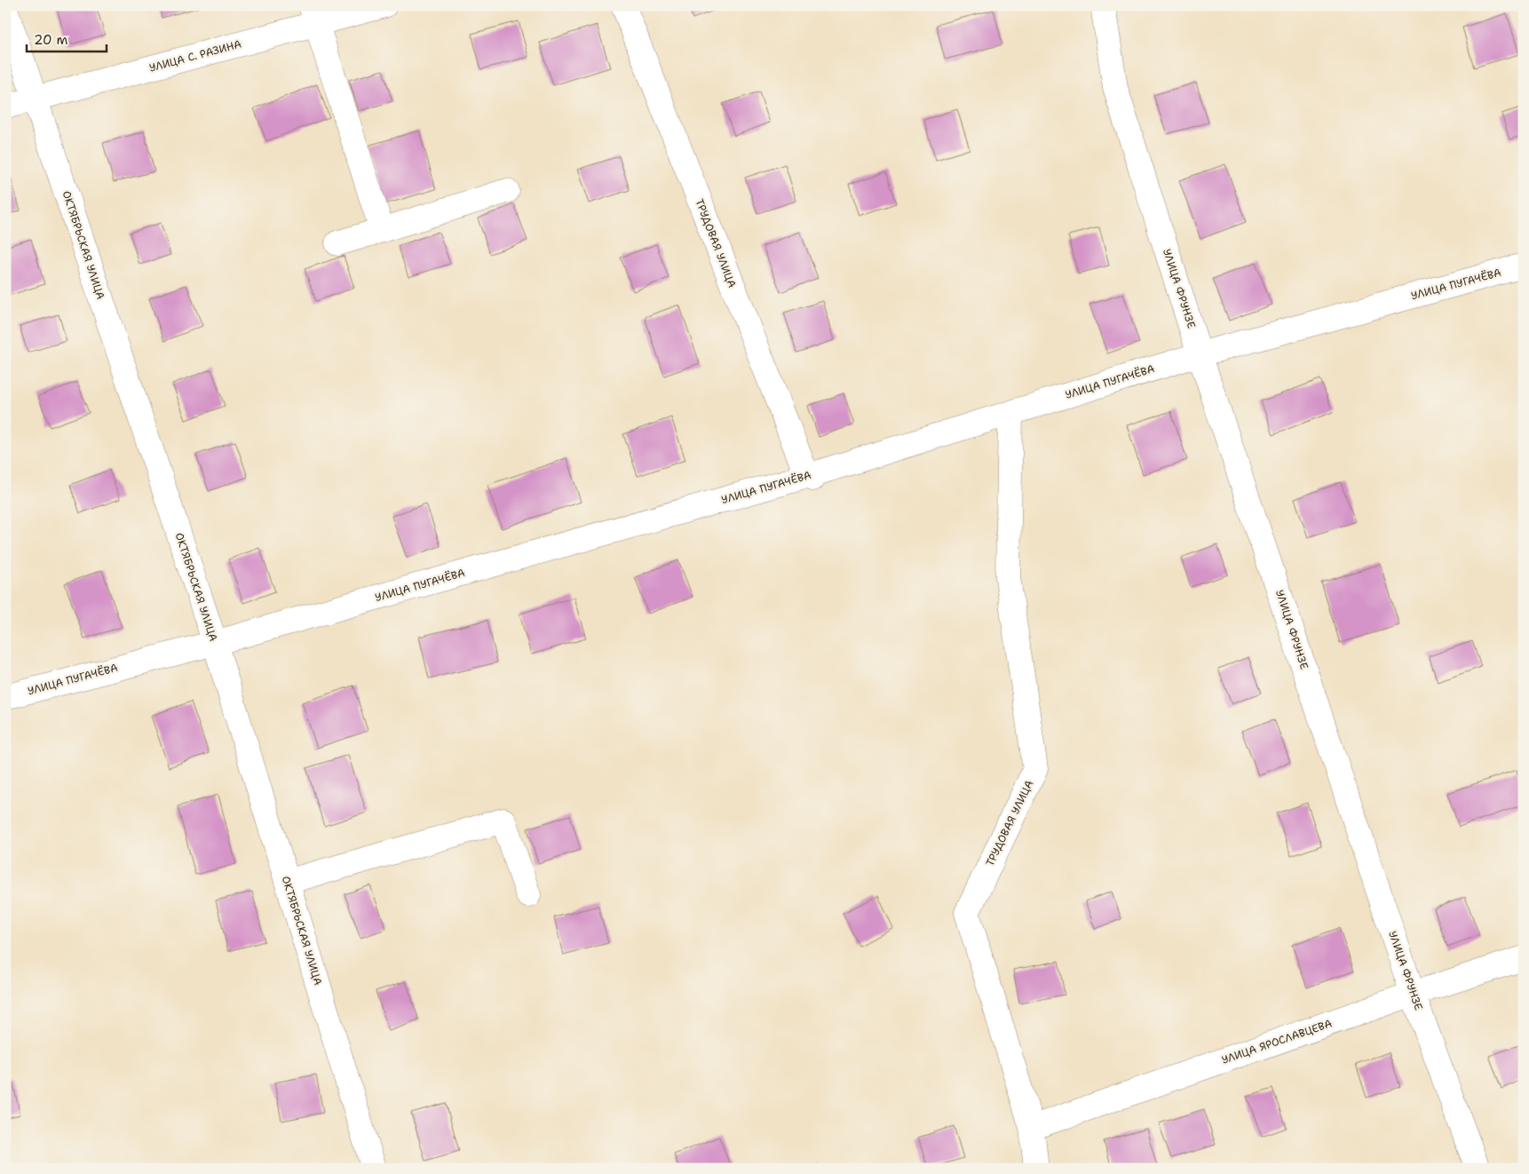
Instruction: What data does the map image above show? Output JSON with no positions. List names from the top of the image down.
{
  "streets": {
    "street": [
      "УЛИЦА С. РАЗИНА",
      "ТРУДОВАЯ УЛИЦА",
      "ОКТЯБРЬСКАЯ УЛИЦА",
      "УЛИЦА ПУГАЧЁВА",
      "УЛИЦА ФРУНЗЕ",
      "УЛИЦА ЯРОСЛАВЦЕВА"
    ]
  },
  "crossings": [
    ["УЛИЦА С. РАЗИНА", "ОКТЯБРЬСКАЯ УЛИЦА"],
    ["ТРУДОВАЯ УЛИЦА", "УЛИЦА ПУГАЧЁВА"],
    ["ТРУДОВАЯ УЛИЦА", "УЛИЦА ЯРОСЛАВЦЕВА"],
    ["ОКТЯБРЬСКАЯ УЛИЦА", "УЛИЦА ПУГАЧЁВА"],
    ["УЛИЦА ПУГАЧЁВА", "УЛИЦА ФРУНЗЕ"],
    ["УЛИЦА ФРУНЗЕ", "УЛИЦА ЯРОСЛАВЦЕВА"]
  ],
  "scale_bar": "20 m"
}
